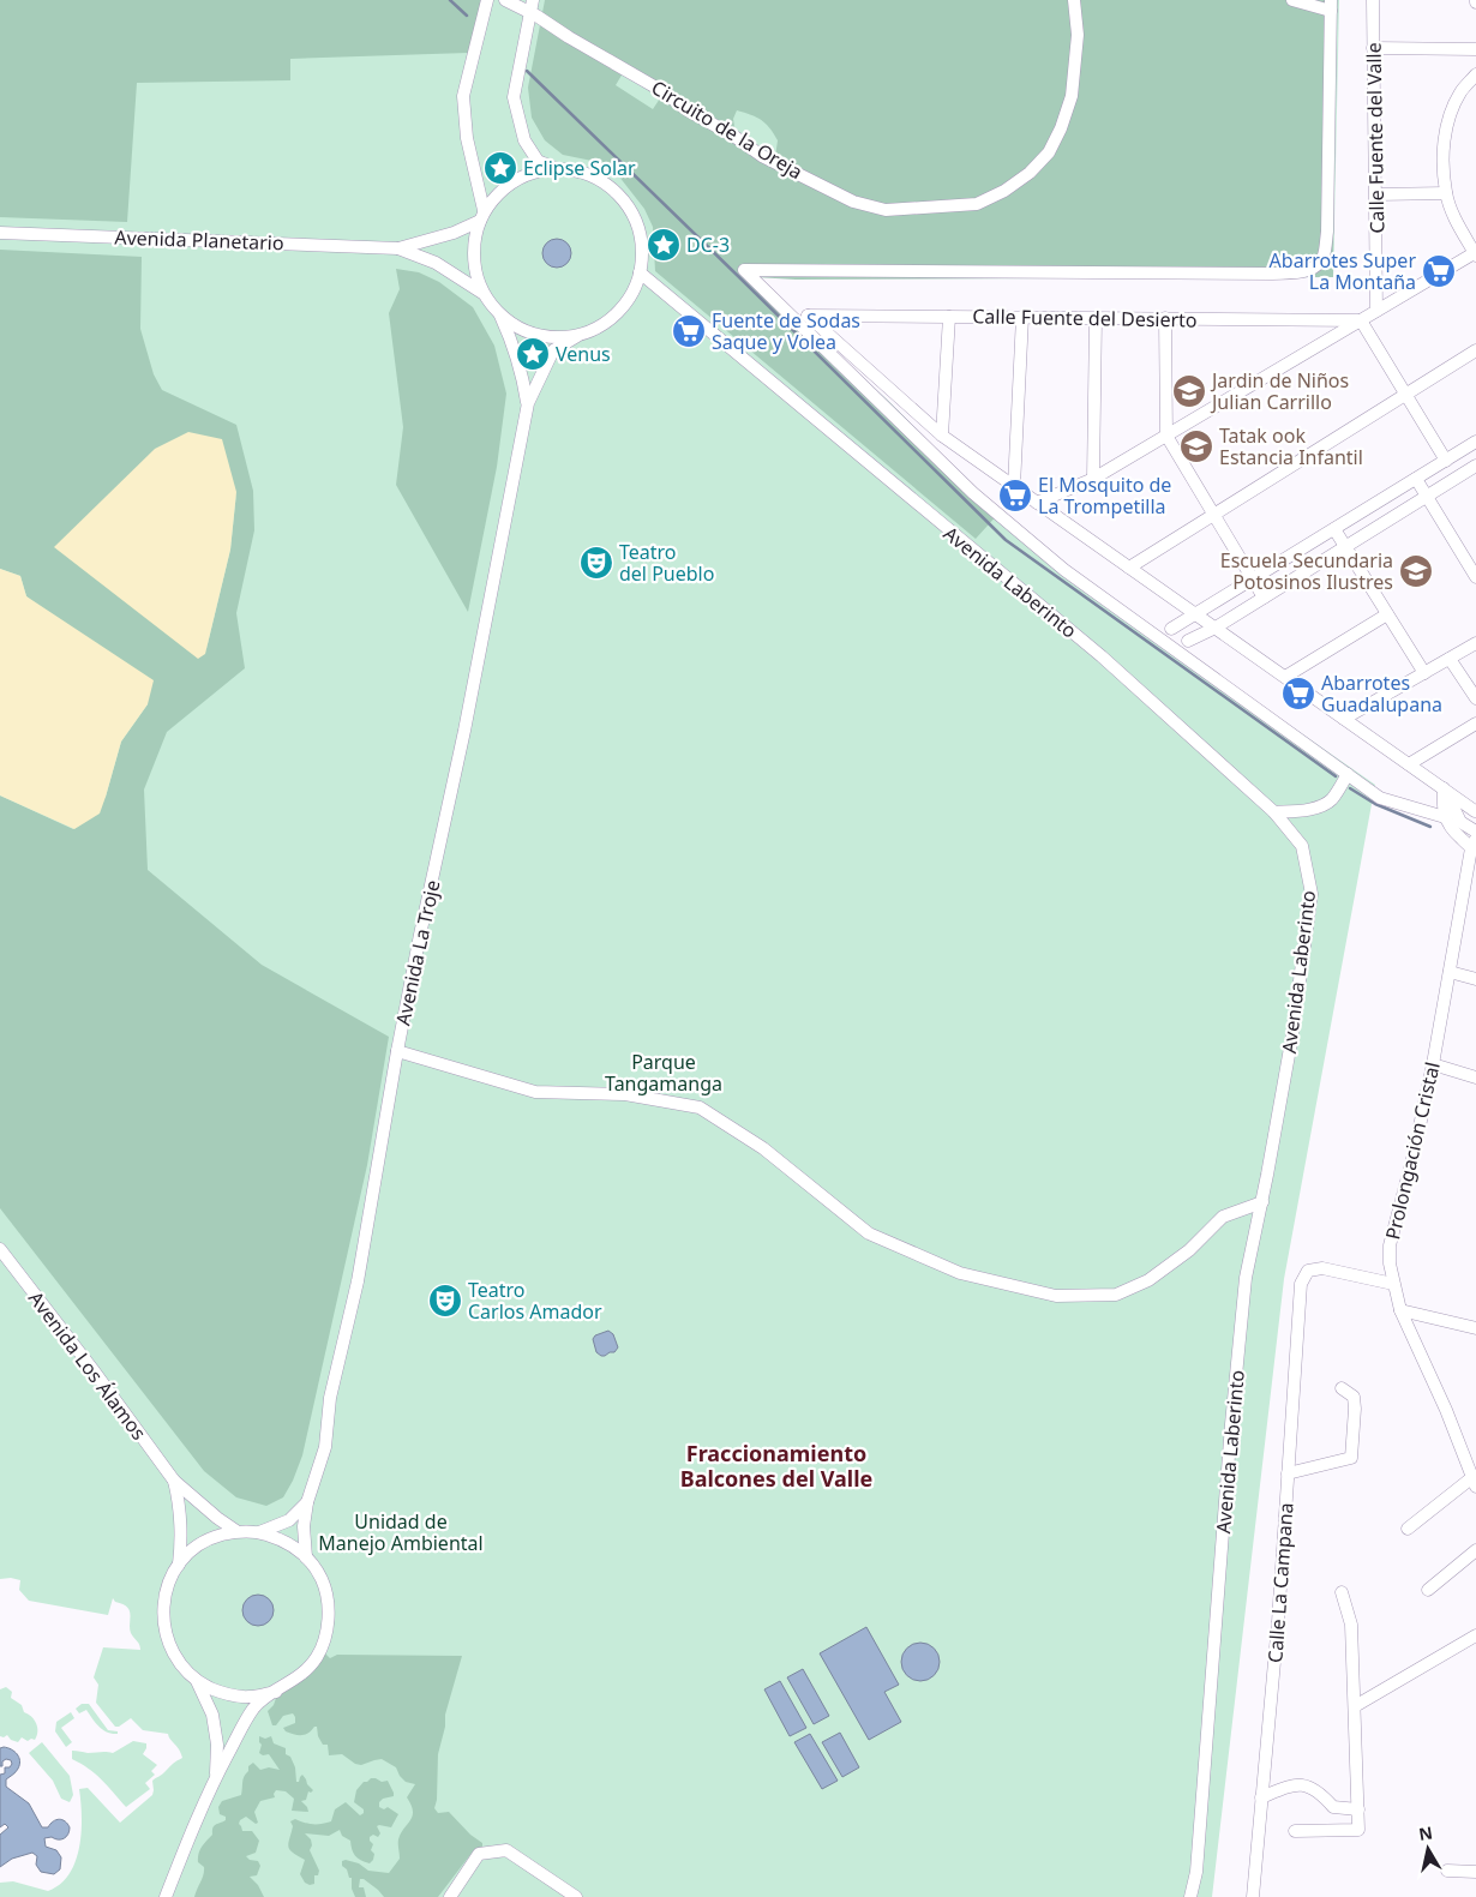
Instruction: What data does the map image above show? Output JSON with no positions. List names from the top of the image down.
{
  "streets": {
    "street": [
      "Circuito de la Oreja",
      "Calle Fuente del Valle",
      "Avenida Planetario",
      "Calle Fuente del Desierto",
      "Avenida Laberinto",
      "Avenida La Troje",
      "Prolongación Cristal",
      "Avenida Los Álamos",
      "Calle La Campana"
    ]
  },
  "crossings": [
    ["Avenida Planetario", "Avenida Laberinto"],
    ["Avenida Planetario", "Avenida La Troje"],
    ["Avenida Laberinto", "Avenida La Troje"],
    ["Avenida La Troje", "Avenida Los Álamos"],
    ["Prolongación Cristal", "Calle La Campana"]
  ],
  "districts": ["Fraccionamiento Balcones del Valle"],
  "parks": ["Parque Tangamanga", "Unidad de Manejo Ambiental"],
  "places": {
    "place": ["Eclipse Solar", "DC-3", "Venus"],
    "supermarket": [
      "Abarrotes Super La Montaña",
      "Fuente de Sodas Saque y Volea",
      "El Mosquito de La Trompetilla",
      "Abarrotes Guadalupana"
    ],
    "school or university": ["Jardin de Niños Julian Carrillo", "Tatak ook Estancia Infantil", "Escuela Secundaria Potosinos Ilustres"],
    "theatre": ["Teatro del Pueblo", "Teatro Carlos Amador"]
  },
  "north": "top"
}
